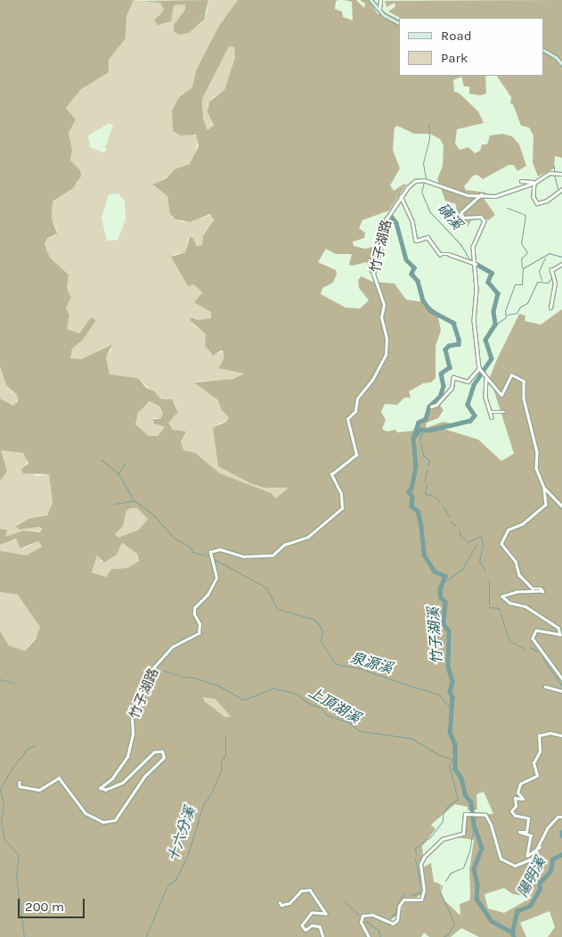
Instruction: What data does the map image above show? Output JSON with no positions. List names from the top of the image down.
{
  "streets": {
    "street": ["竹子湖路"]
  },
  "water": [
    "磺溪",
    "竹子湖溪",
    "泉源溪",
    "上頂湖溪",
    "十六分溪",
    "陽明溪"
  ],
  "legend": ["Road", "Park"],
  "scale_bar": "200 m"
}
